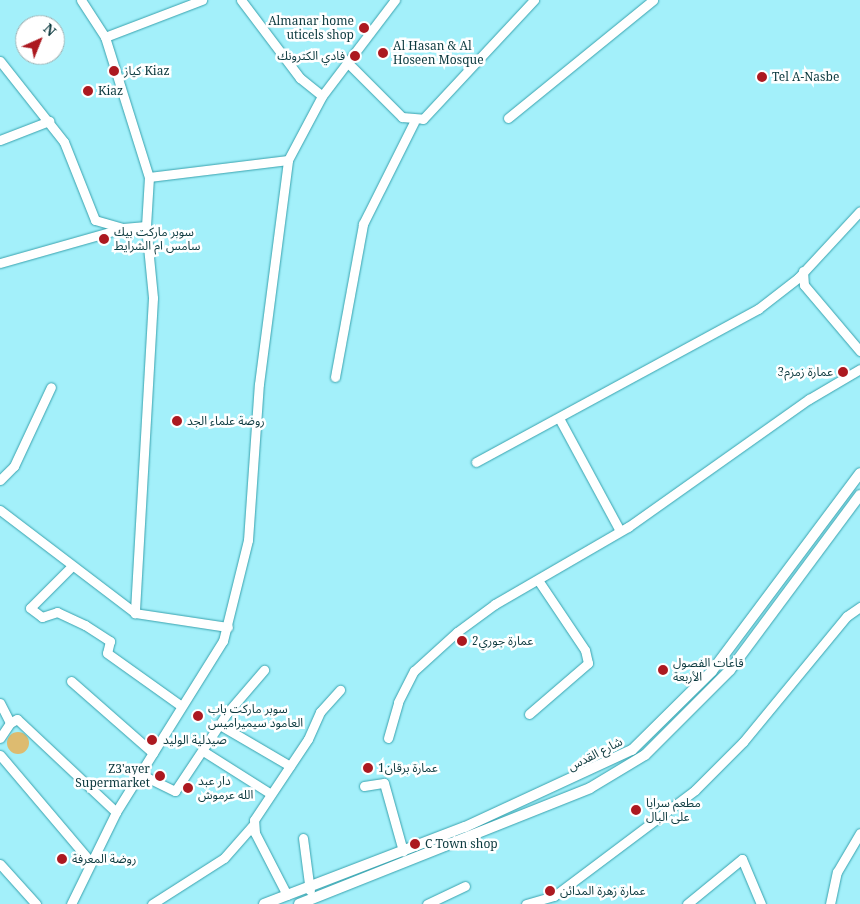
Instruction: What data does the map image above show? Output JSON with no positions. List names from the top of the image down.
{
  "streets": {
    "main road": ["شارع القدس"]
  },
  "places": [
    "Almanar home uticels shop",
    "Al Hasan & Al Hoseen Mosque",
    "فادي الكترونك",
    "كياز Kiaz",
    "Tel A-Nasbe",
    "Kiaz",
    "سوبر ماركت بيك سامس ام الشرايط",
    "عمارة زمزم3",
    "روضة علماء الجد",
    "عمارة جوري2",
    "قاعات الفصول الأربعة",
    "سوبر ماركت باب العامود سيميراميس",
    "صيدلية الوليد",
    "1عمارة برقان",
    "Z3'ayer Supermarket",
    "دار عبد الله عرموش",
    "مطعم سرايا على البال",
    "C Town shop",
    "روضة المعرفة",
    "عمارة زهرة المدائن"
  ],
  "north": "top right"
}
